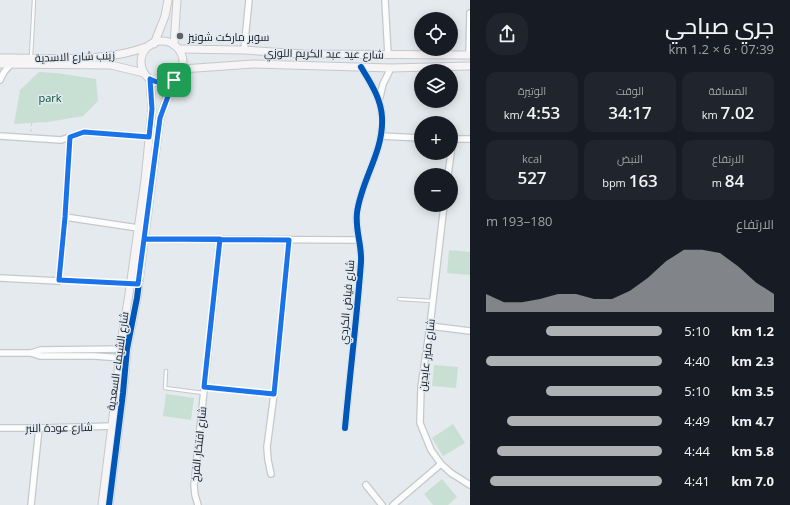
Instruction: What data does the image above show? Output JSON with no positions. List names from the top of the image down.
{
  "streets": {
    "street": [
      "شارع عيد عبد الكريم اللوزي",
      "زينب شارع الاسدية",
      "شارع فياض الكردي",
      "شارع منير عابدين",
      "شارع الشيماء السعدية",
      "شارع عودة النبر",
      "شارع افتخار الفرخ"
    ]
  },
  "crossings": [
    ["شارع عيد عبد الكريم اللوزي", "زينب شارع الاسدية"],
    ["شارع عيد عبد الكريم اللوزي", "شارع فياض الكردي"],
    ["شارع عيد عبد الكريم اللوزي", "شارع الشيماء السعدية"],
    ["زينب شارع الاسدية", "شارع الشيماء السعدية"],
    ["شارع الشيماء السعدية", "شارع عودة النبر"]
  ],
  "parks": ["park"],
  "places": ["سوبر ماركت شونيز"],
  "page": {
    "heading": ["جري صباحي", "07:39 · 6 × 1.2 km"],
    "map_buttons": ["+", "−"],
    "stats": [
      ["المسافة", "7.02 km"],
      ["الوقت", "34:17"],
      ["الوتيرة", "4:53 /km"],
      ["الارتفاع", "84 m"],
      ["النبض", "163 bpm"],
      ["kcal", "527"]
    ],
    "chart": ["الارتفاع", "180–193 m"],
    "list": [
      {
        "name": "1.2 km",
        "note": "5:10"
      },
      {
        "name": "2.3 km",
        "note": "4:40"
      },
      {
        "name": "3.5 km",
        "note": "5:10"
      },
      {
        "name": "4.7 km",
        "note": "4:49"
      },
      {
        "name": "5.8 km",
        "note": "4:44"
      },
      {
        "name": "7.0 km",
        "note": "4:41"
      }
    ]
  }
}
